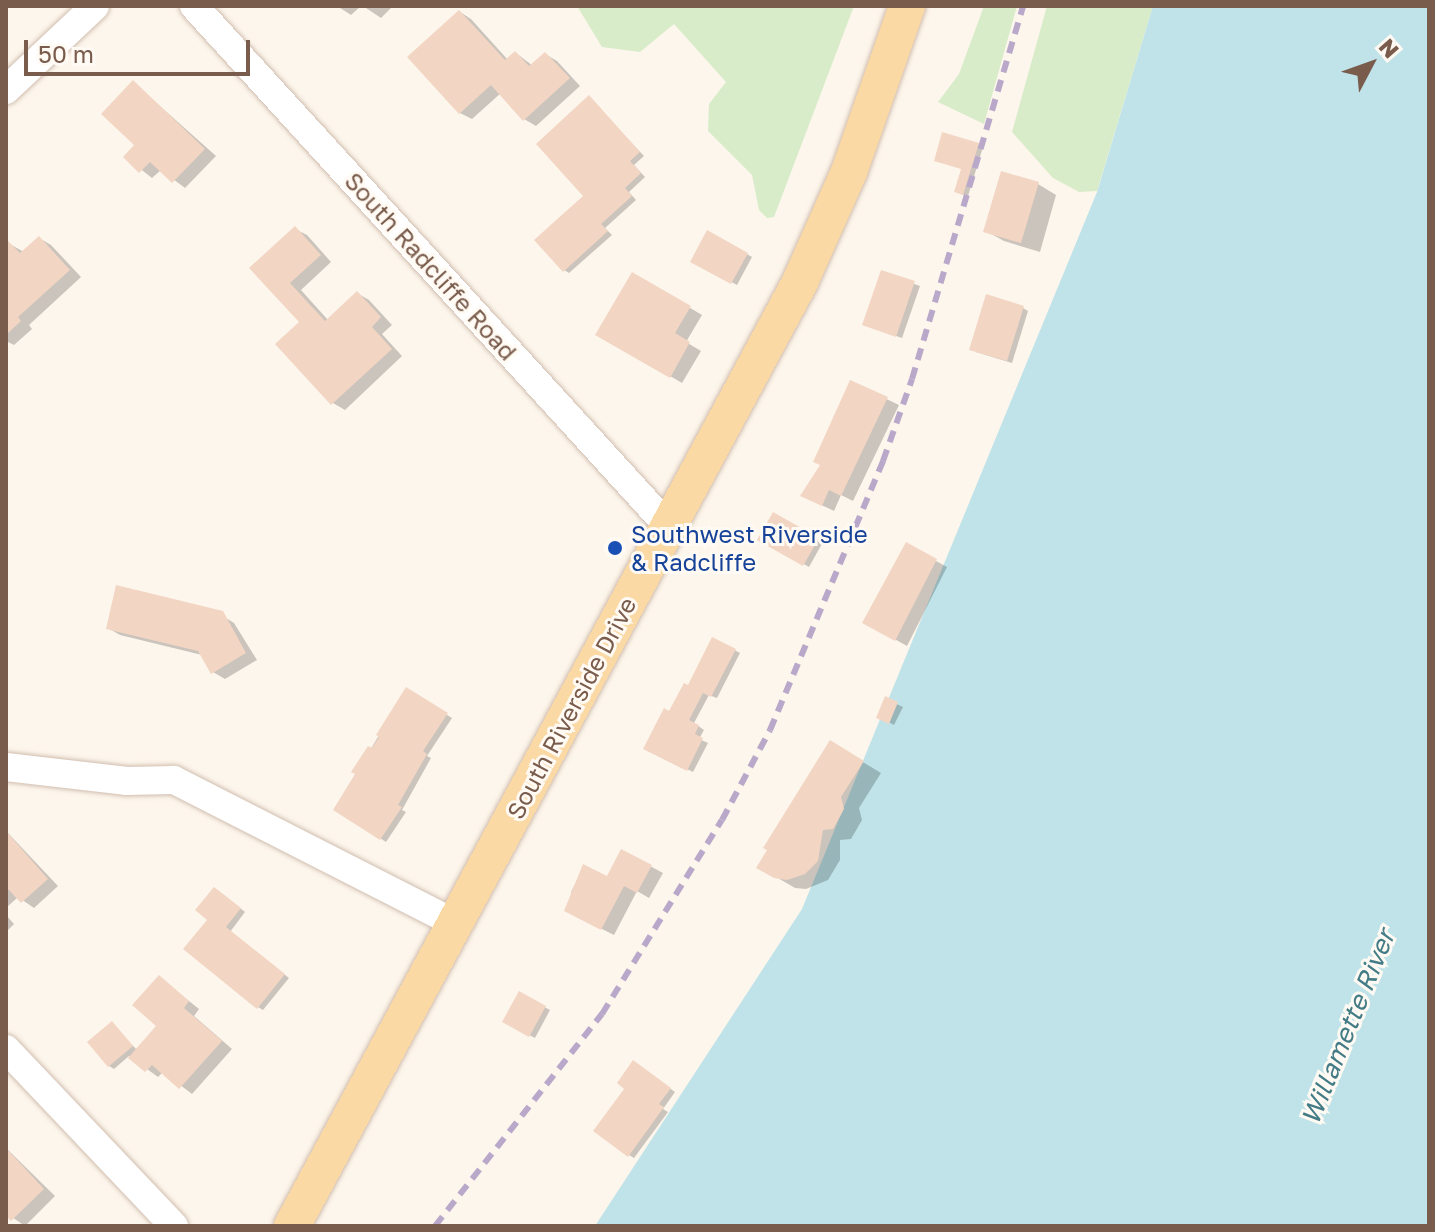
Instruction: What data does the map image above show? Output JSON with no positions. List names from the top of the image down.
{
  "streets": {
    "main road": ["South Riverside Drive"],
    "street": ["South Radcliffe Road"]
  },
  "crossings": [
    ["South Radcliffe Road", "South Riverside Drive"]
  ],
  "water": ["Willamette River"],
  "places": ["Southwest Riverside & Radcliffe"],
  "scale_bar": "50 m",
  "north": "top right"
}
